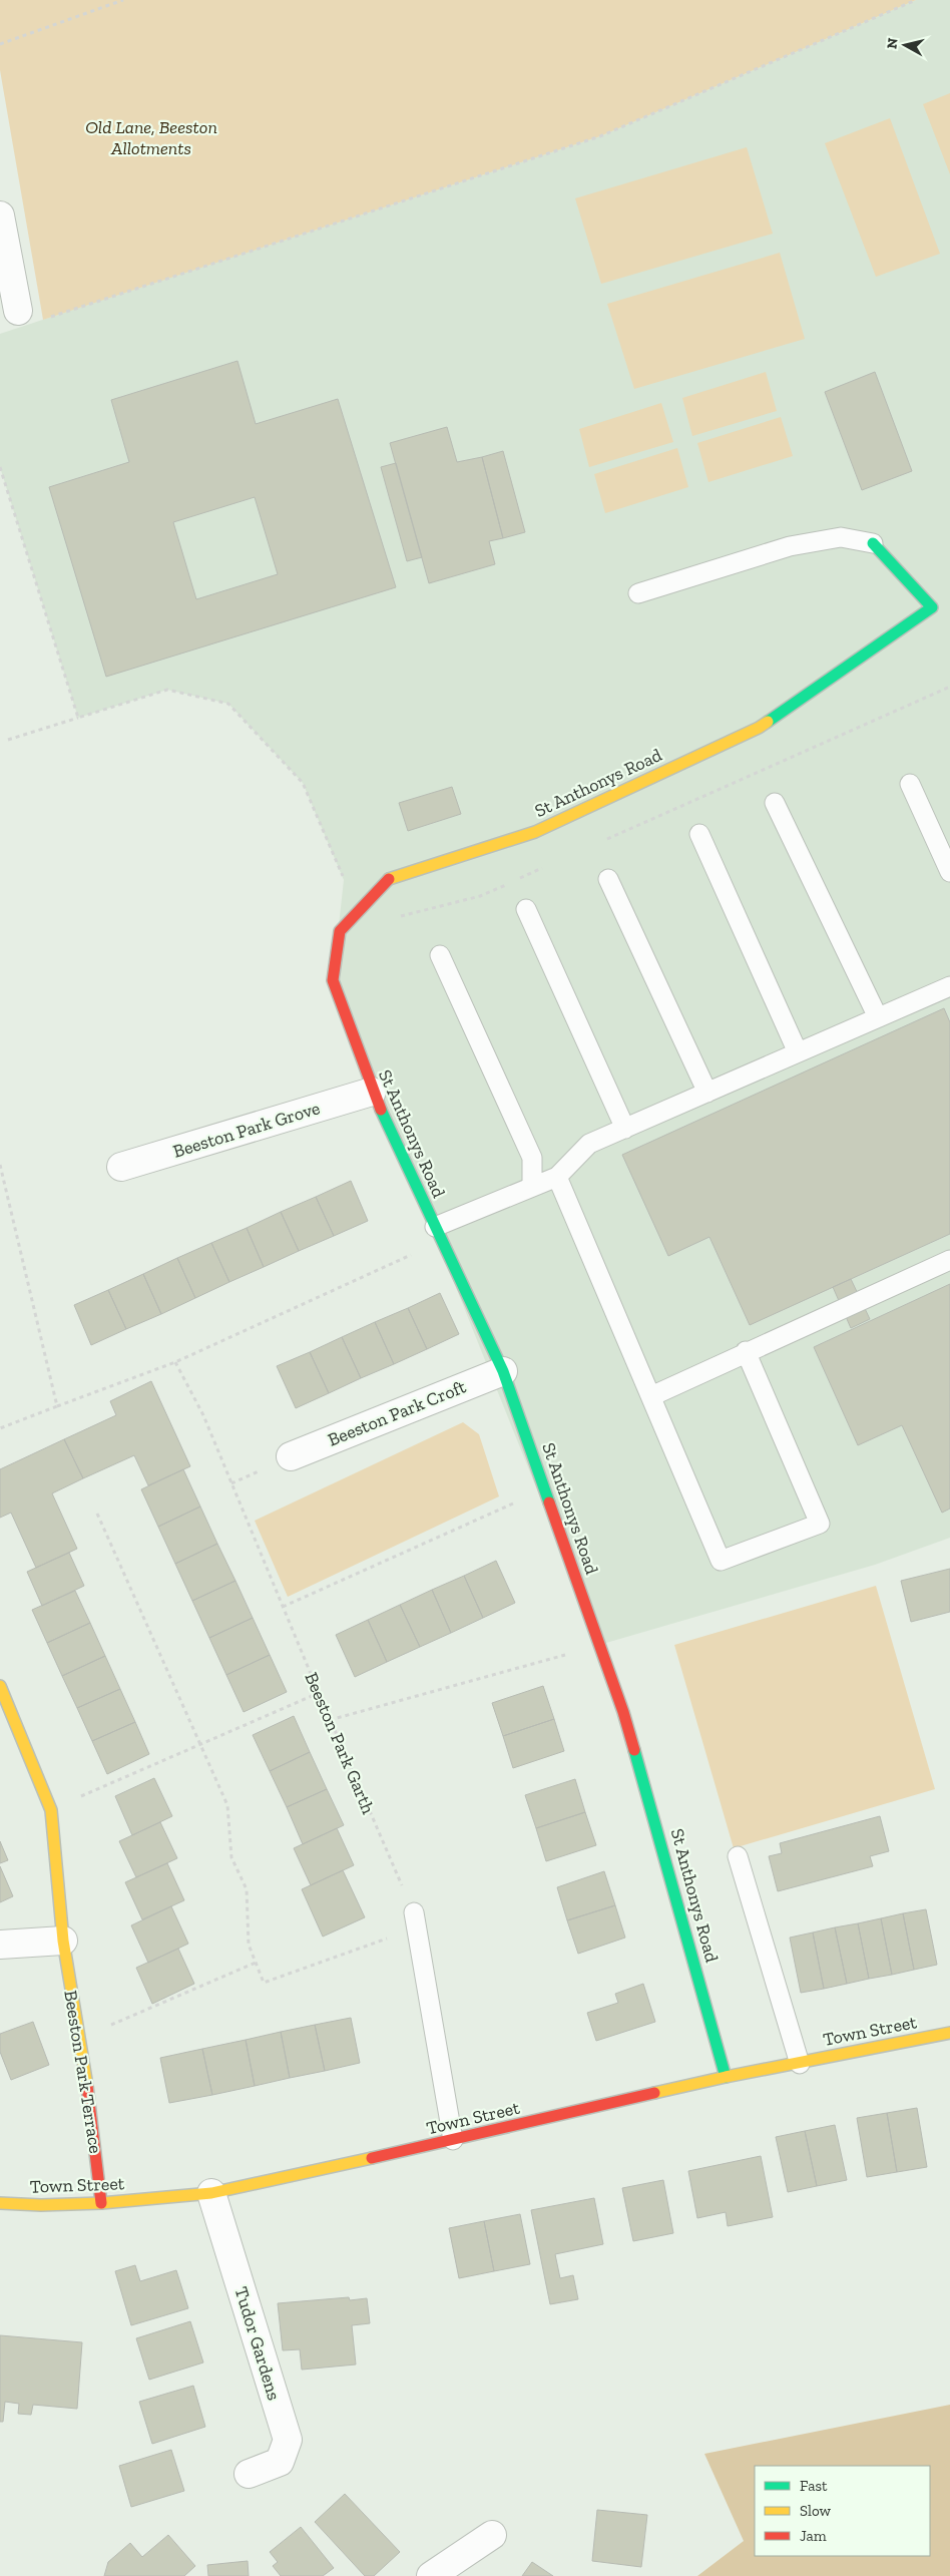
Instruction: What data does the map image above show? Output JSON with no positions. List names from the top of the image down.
{
  "streets": {
    "street": [
      "St Anthonys Road",
      "Beeston Park Grove",
      "Beeston Park Croft",
      "Town Street",
      "Beeston Park Terrace",
      "Tudor Gardens"
    ],
    "path": ["Beeston Park Garth"]
  },
  "crossings": [
    ["St Anthonys Road", "Beeston Park Grove"],
    ["St Anthonys Road", "Beeston Park Croft"],
    ["St Anthonys Road", "Town Street"],
    ["Town Street", "Beeston Park Terrace"],
    ["Town Street", "Tudor Gardens"]
  ],
  "parks": ["Old Lane, Beeston Allotments"],
  "legend": ["Fast", "Slow", "Jam"],
  "north": "left"
}
